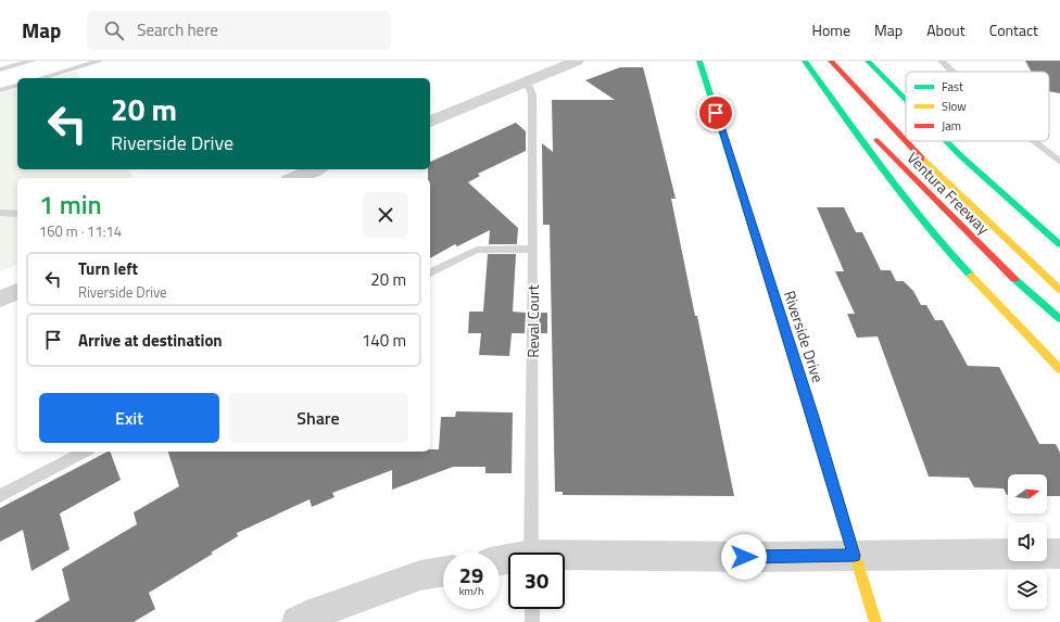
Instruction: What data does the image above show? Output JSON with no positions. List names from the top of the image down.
{
  "streets": {
    "main road": ["Ventura Freeway", "Riverside Drive"],
    "lane": ["Reval Court"]
  },
  "legend": ["Fast", "Slow", "Jam"],
  "north": "right",
  "page": {
    "header": "Map",
    "search": "Search here",
    "nav": [
      "Home",
      "Map",
      "About",
      "Contact"
    ],
    "turn": ["20 m", "Riverside Drive"],
    "heading": ["1 min", "160 m · 11:14"],
    "list": [
      {
        "name": "Turn left",
        "note": "Riverside Drive",
        "value": "20 m"
      },
      {
        "name": "Arrive at destination",
        "value": "140 m"
      }
    ],
    "buttons": ["Exit", "Share"],
    "speed": "29 km/h",
    "limit": "30"
  }
}
